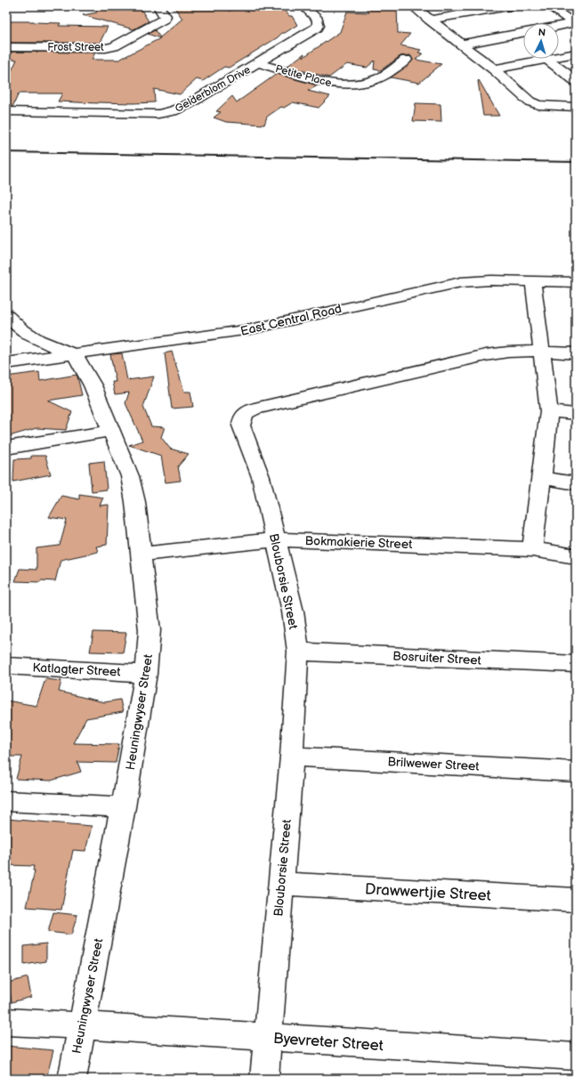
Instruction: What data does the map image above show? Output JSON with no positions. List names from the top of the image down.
{
  "streets": {
    "street": [
      "Frost Street",
      "Petite Place",
      "Gelderblom Drive",
      "East Central Road",
      "Bokmakierie Street",
      "Blouborsie Street",
      "Bosruiter Street",
      "Katlagter Street",
      "Heuningwyser Street",
      "Brilwewer Street",
      "Drawwertjie Street",
      "Byevreter Street"
    ]
  },
  "crossings": [
    ["Petite Place", "Gelderblom Drive"],
    ["East Central Road", "Heuningwyser Street"],
    ["Bokmakierie Street", "Blouborsie Street"],
    ["Bokmakierie Street", "Heuningwyser Street"],
    ["Blouborsie Street", "Bosruiter Street"],
    ["Blouborsie Street", "Brilwewer Street"],
    ["Blouborsie Street", "Drawwertjie Street"],
    ["Blouborsie Street", "Byevreter Street"],
    ["Katlagter Street", "Heuningwyser Street"],
    ["Heuningwyser Street", "Byevreter Street"]
  ],
  "north": "top"
}
